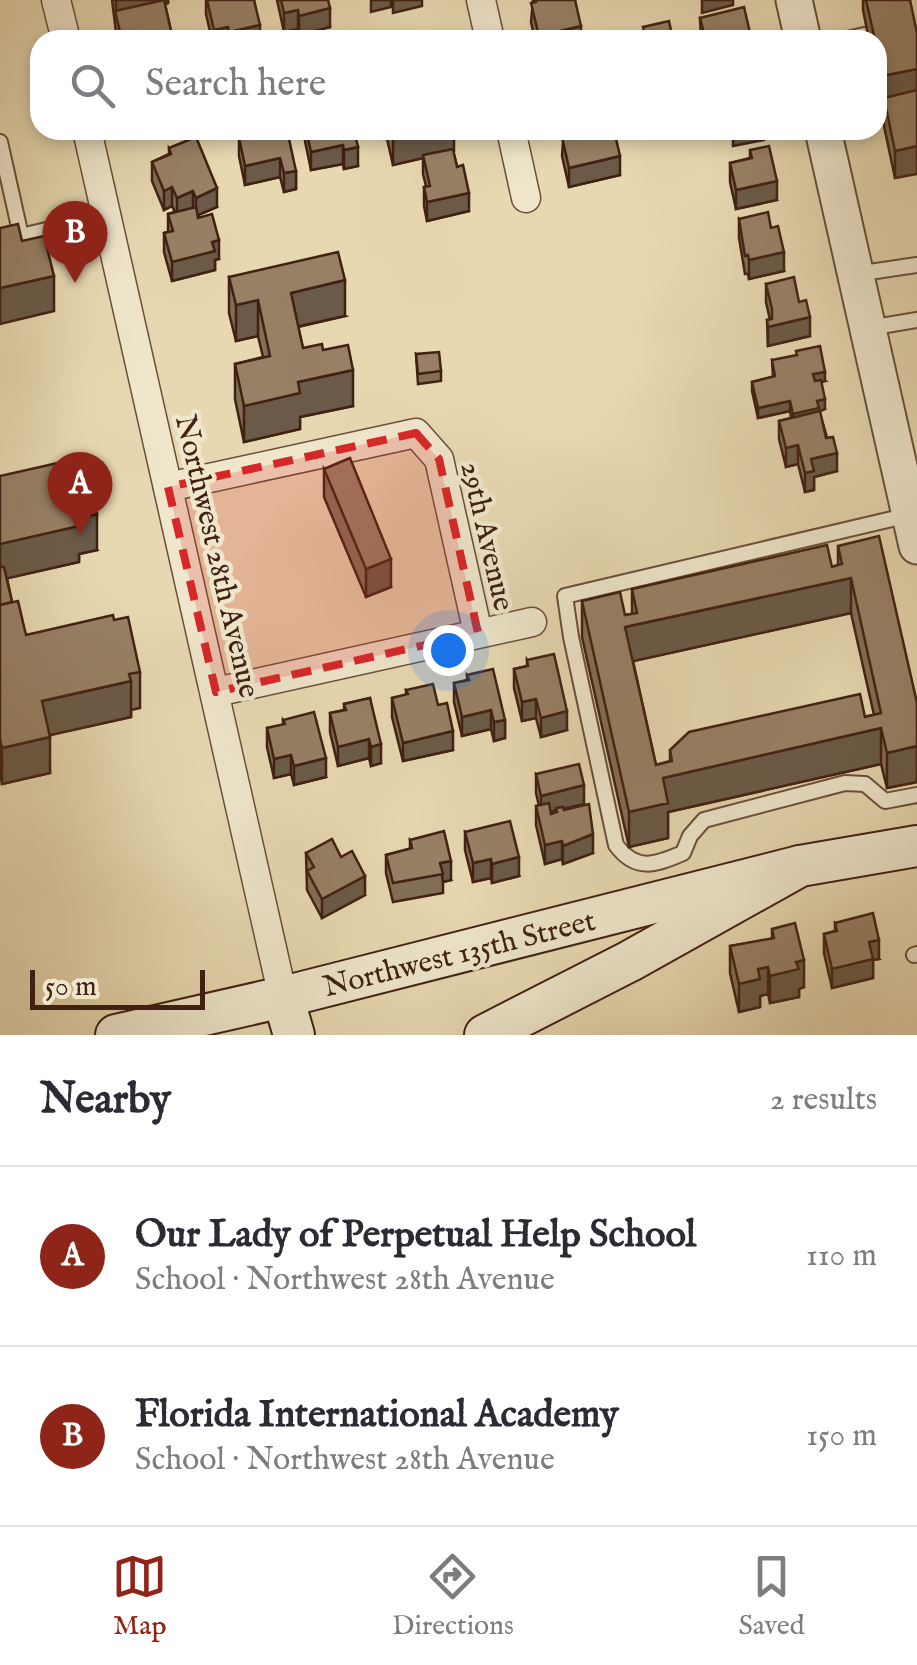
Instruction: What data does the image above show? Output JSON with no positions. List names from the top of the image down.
{
  "streets": {
    "main road": ["Northwest 135th Street"],
    "street": ["29th Avenue", "Northwest 28th Avenue"]
  },
  "crossings": [
    ["29th Avenue", "Northwest 28th Avenue"],
    ["Northwest 28th Avenue", "Northwest 135th Street"]
  ],
  "scale_bar": "50 m",
  "page": {
    "search": "Search here",
    "pins": ["B", "A"],
    "scale": "50 m",
    "heading": ["Nearby", "2 results"],
    "list": [
      {
        "mark": "A",
        "name": "Our Lady of Perpetual Help School",
        "note": "School · Northwest 28th Avenue",
        "value": "110 m"
      },
      {
        "mark": "B",
        "name": "Florida International Academy",
        "note": "School · Northwest 28th Avenue",
        "value": "150 m"
      }
    ],
    "nav": ["Map", "Directions", "Saved"]
  }
}
